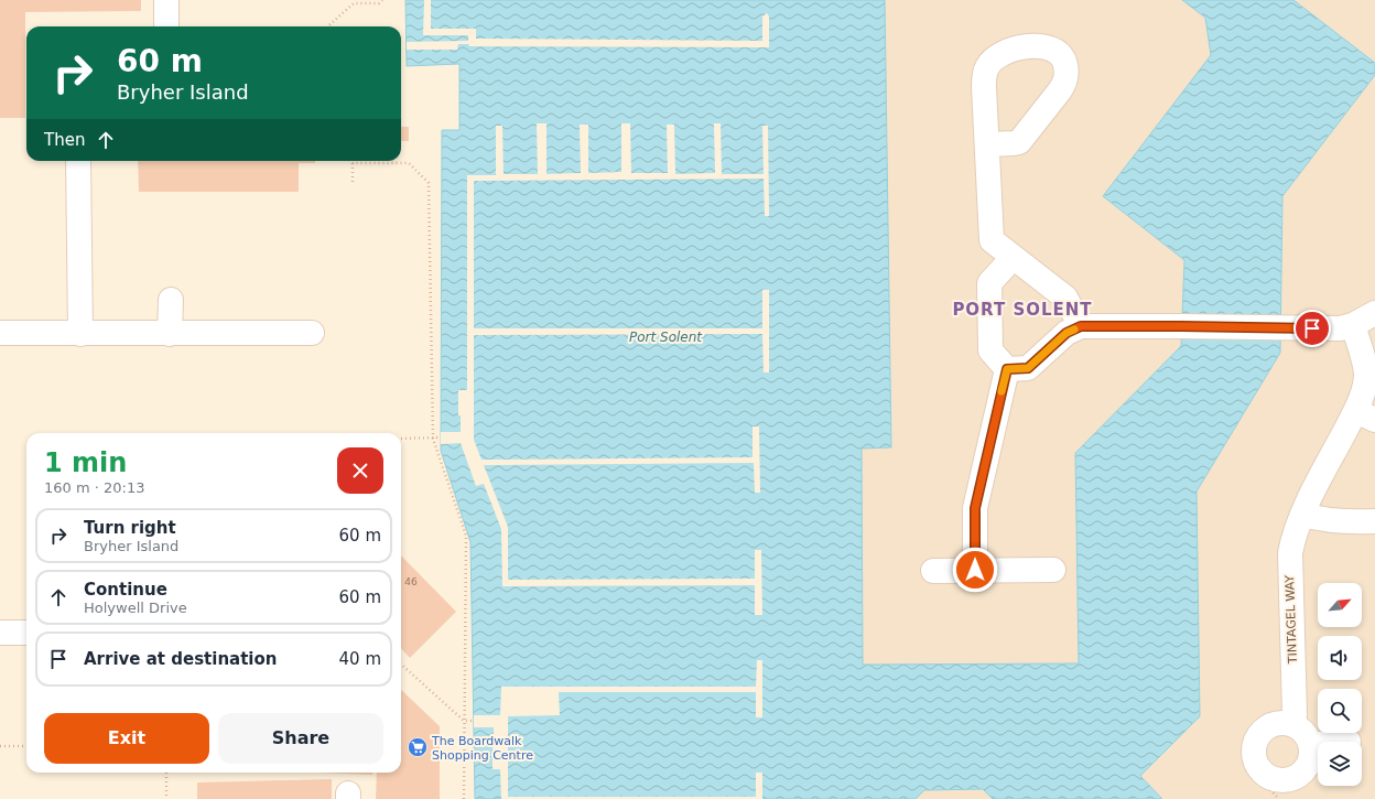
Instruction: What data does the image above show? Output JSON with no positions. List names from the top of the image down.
{
  "streets": {
    "street": ["TINTAGEL WAY"]
  },
  "districts": ["PORT SOLENT"],
  "water": ["Port Solent"],
  "places": {
    "supermarket": ["The Boardwalk Shopping Centre"]
  },
  "house_numbers": ["46"],
  "north": "top right",
  "page": {
    "turn": ["60 m", "Bryher Island"],
    "then": "Then",
    "heading": ["1 min", "160 m · 20:13"],
    "list": [
      {
        "name": "Turn right",
        "note": "Bryher Island",
        "value": "60 m"
      },
      {
        "name": "Continue",
        "note": "Holywell Drive",
        "value": "60 m"
      },
      {
        "name": "Arrive at destination",
        "value": "40 m"
      }
    ],
    "buttons": ["Exit", "Share"]
  }
}
